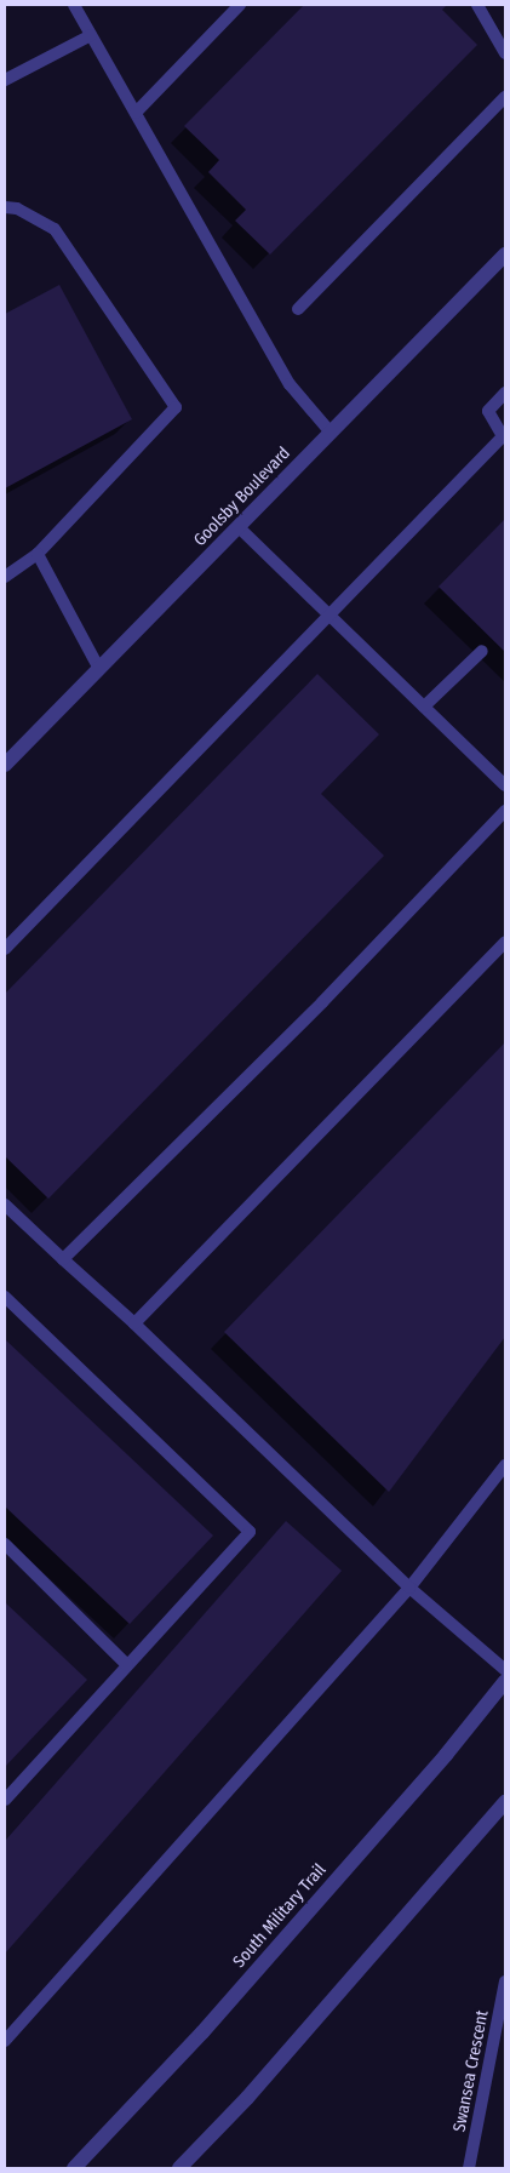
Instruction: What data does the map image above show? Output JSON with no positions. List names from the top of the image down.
{
  "streets": {
    "street": ["Goolsby Boulevard", "South Military Trail"],
    "lane": ["Swansea Crescent"]
  }
}
